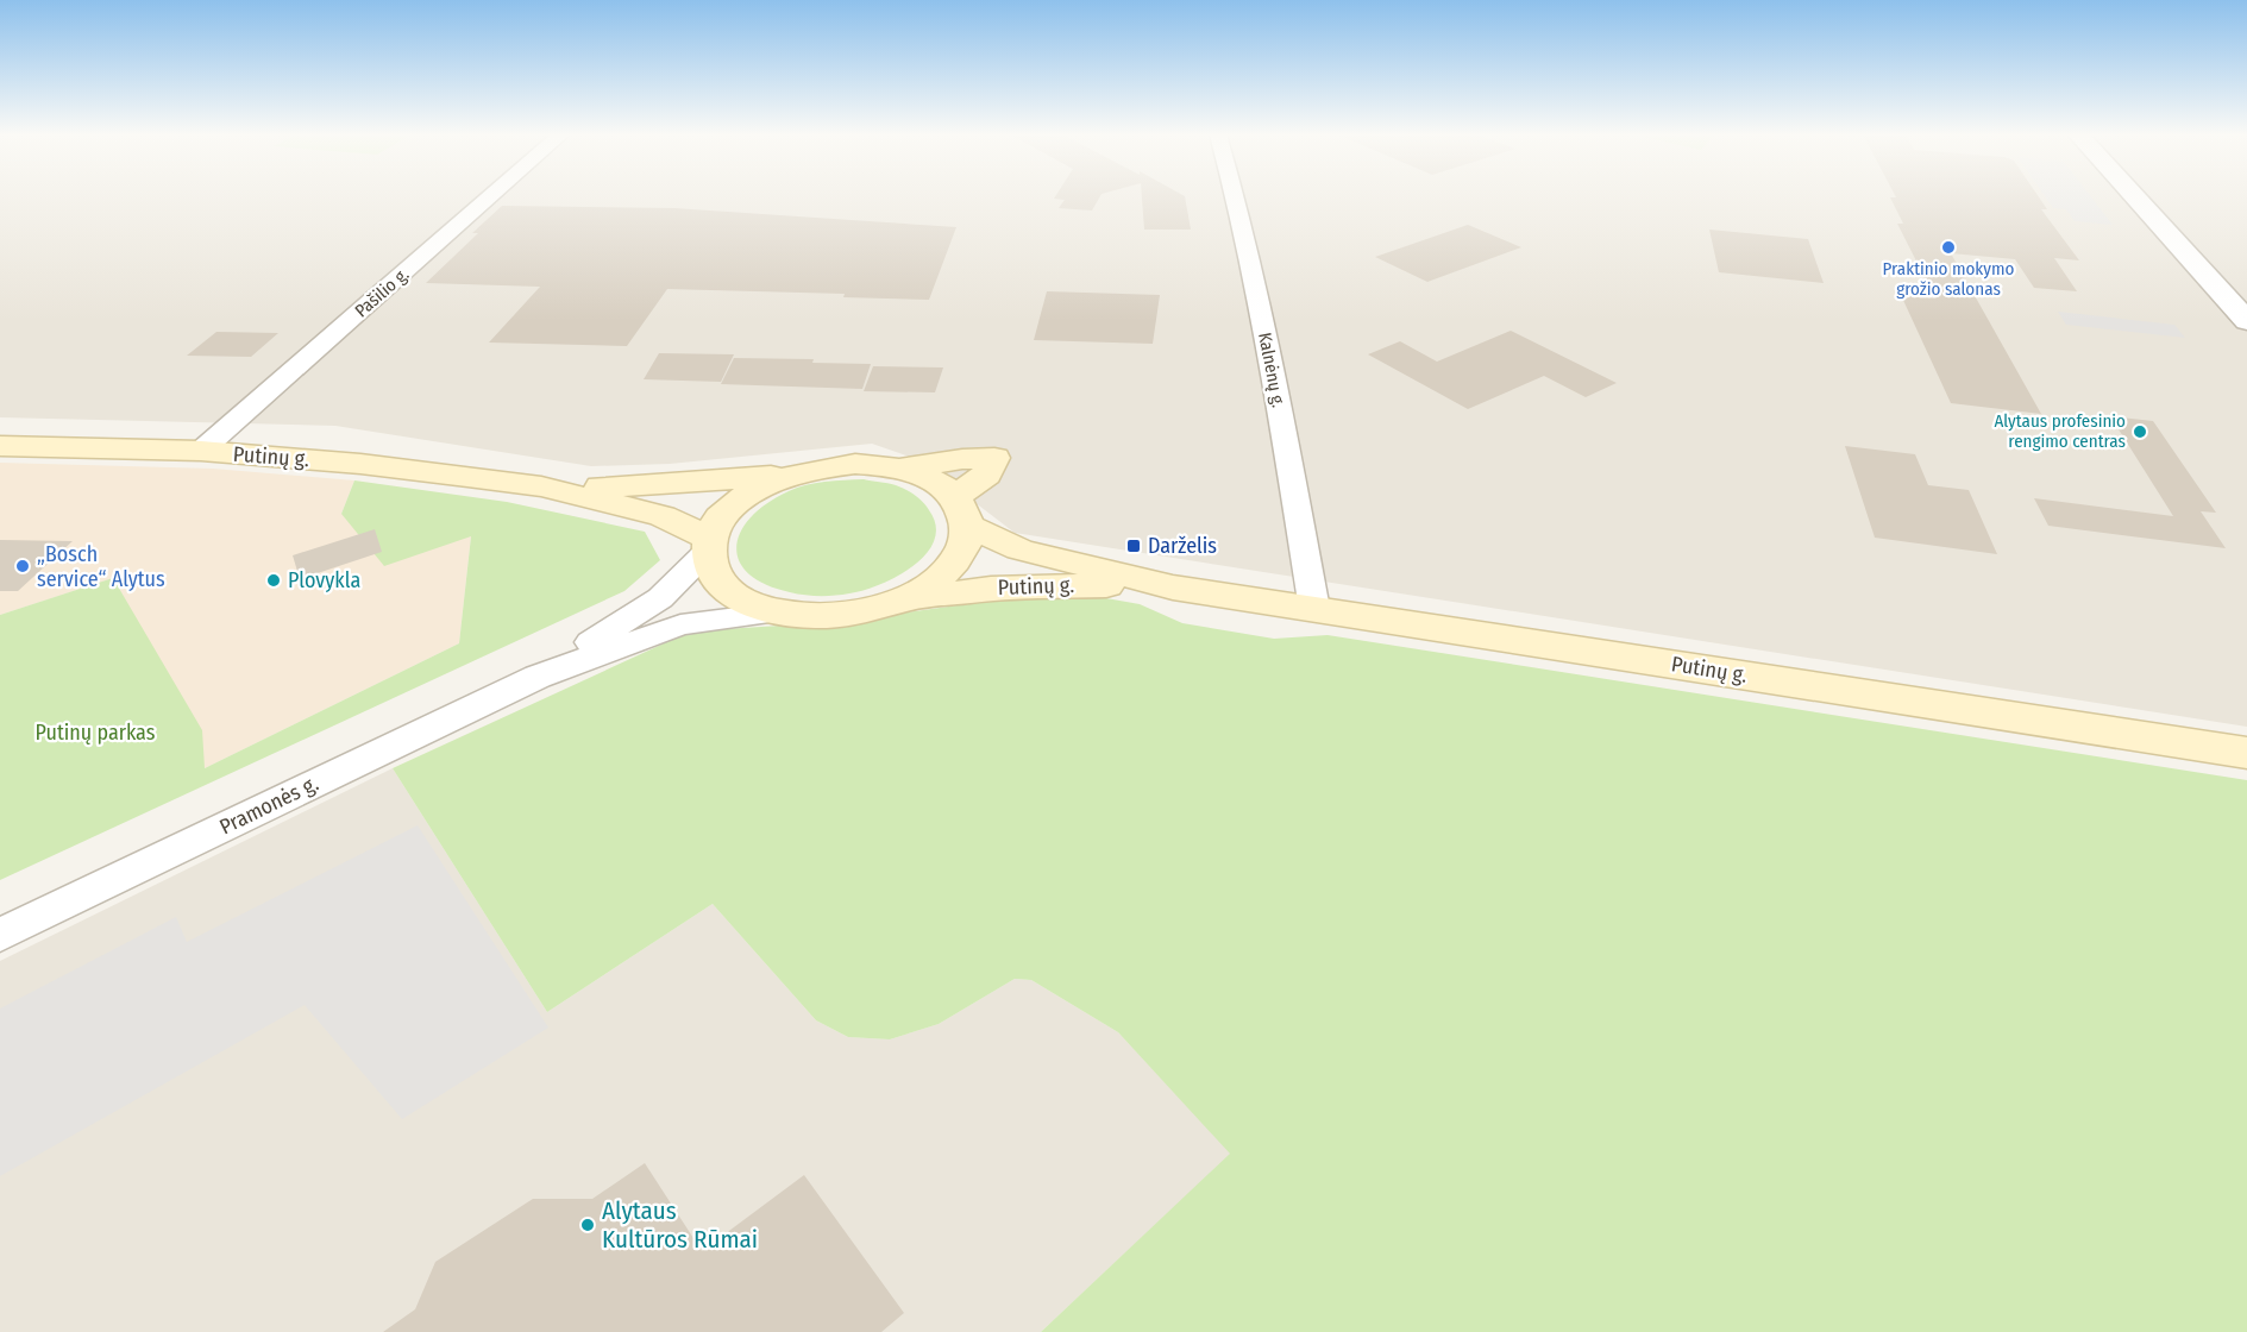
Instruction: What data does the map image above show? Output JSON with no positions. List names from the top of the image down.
{
  "streets": {
    "main road": ["Putinų g."],
    "street": ["Pašilio g.", "Kalnėnų g.", "Pramonės g."]
  },
  "crossings": [
    ["Pašilio g.", "Putinų g."],
    ["Kalnėnų g.", "Putinų g."]
  ],
  "parks": ["Putinų parkas"],
  "places": {
    "other": [
      "Praktinio mokymo grožio salonas",
      "Alytaus profesinio rengimo centras",
      "„Bosch service“ Alytus",
      "Plovykla",
      "Alytaus Kultūros Rūmai"
    ],
    "transit": ["Darželis"]
  }
}
